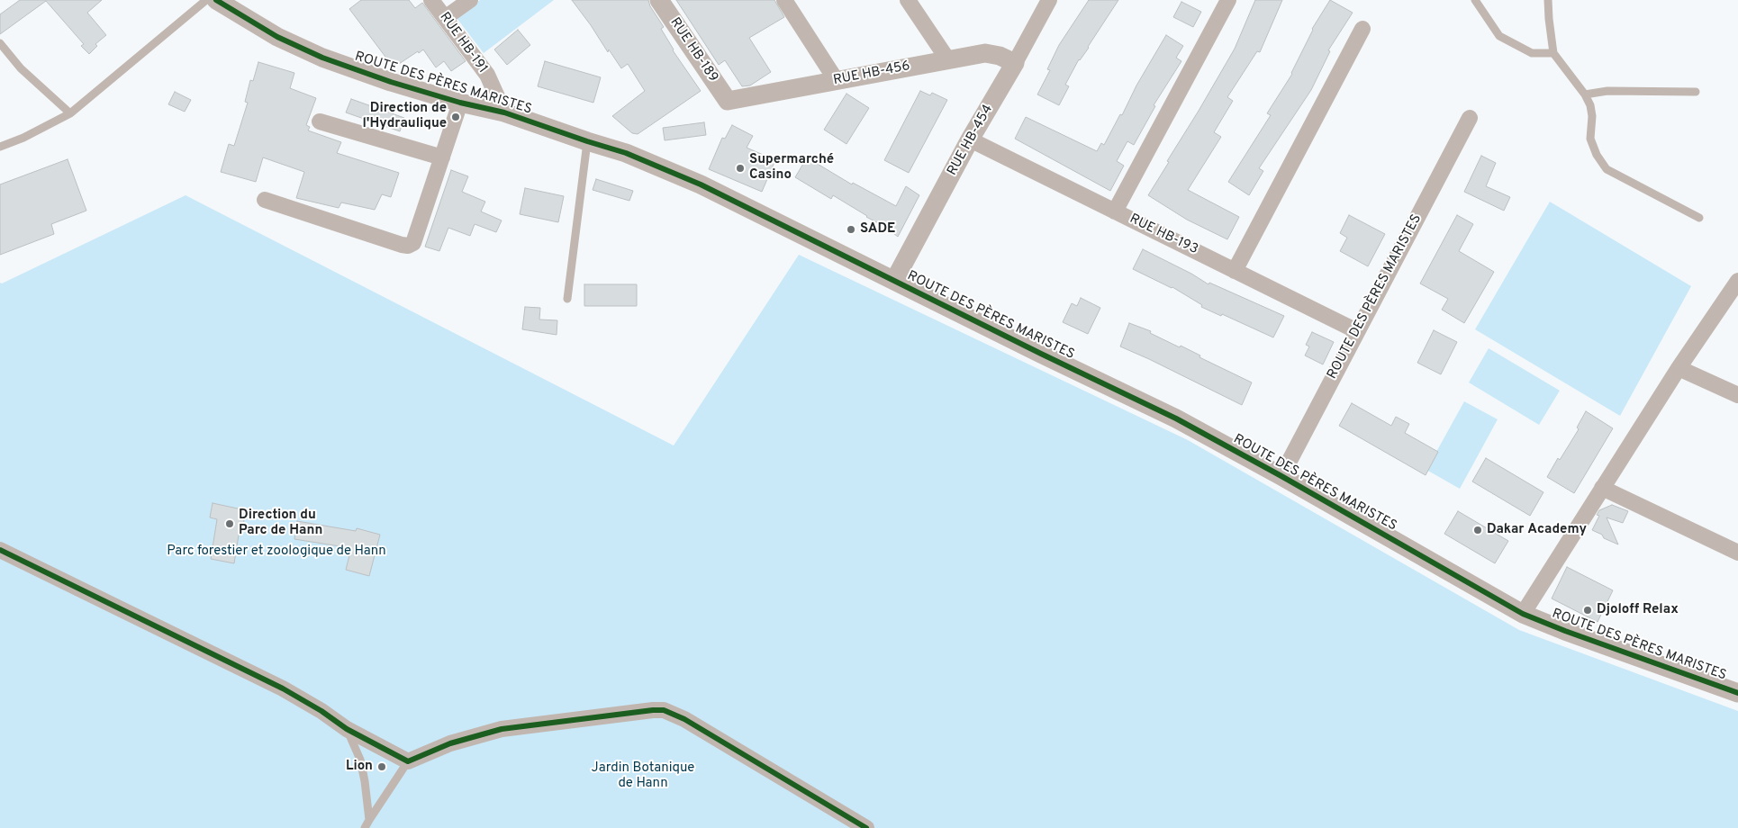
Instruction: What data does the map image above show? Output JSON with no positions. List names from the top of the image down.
{
  "streets": {
    "street": [
      "RUE HB-191",
      "RUE HB-189",
      "RUE HB-456",
      "ROUTE DES PÈRES MARISTES",
      "RUE HB-454",
      "RUE HB-193"
    ]
  },
  "crossings": [
    ["RUE HB-191", "ROUTE DES PÈRES MARISTES"],
    ["RUE HB-189", "RUE HB-456"],
    ["RUE HB-456", "RUE HB-454"],
    ["ROUTE DES PÈRES MARISTES", "RUE HB-454"],
    ["ROUTE DES PÈRES MARISTES", "RUE HB-193"],
    ["RUE HB-454", "RUE HB-193"]
  ],
  "parks": ["Parc forestier et zoologique de Hann", "Jardin Botanique de Hann"],
  "places": [
    "Direction de l'Hydraulique",
    "Supermarché Casino",
    "SADE",
    "Direction du Parc de Hann",
    "Dakar Academy",
    "Djoloff Relax",
    "Lion"
  ]
}
